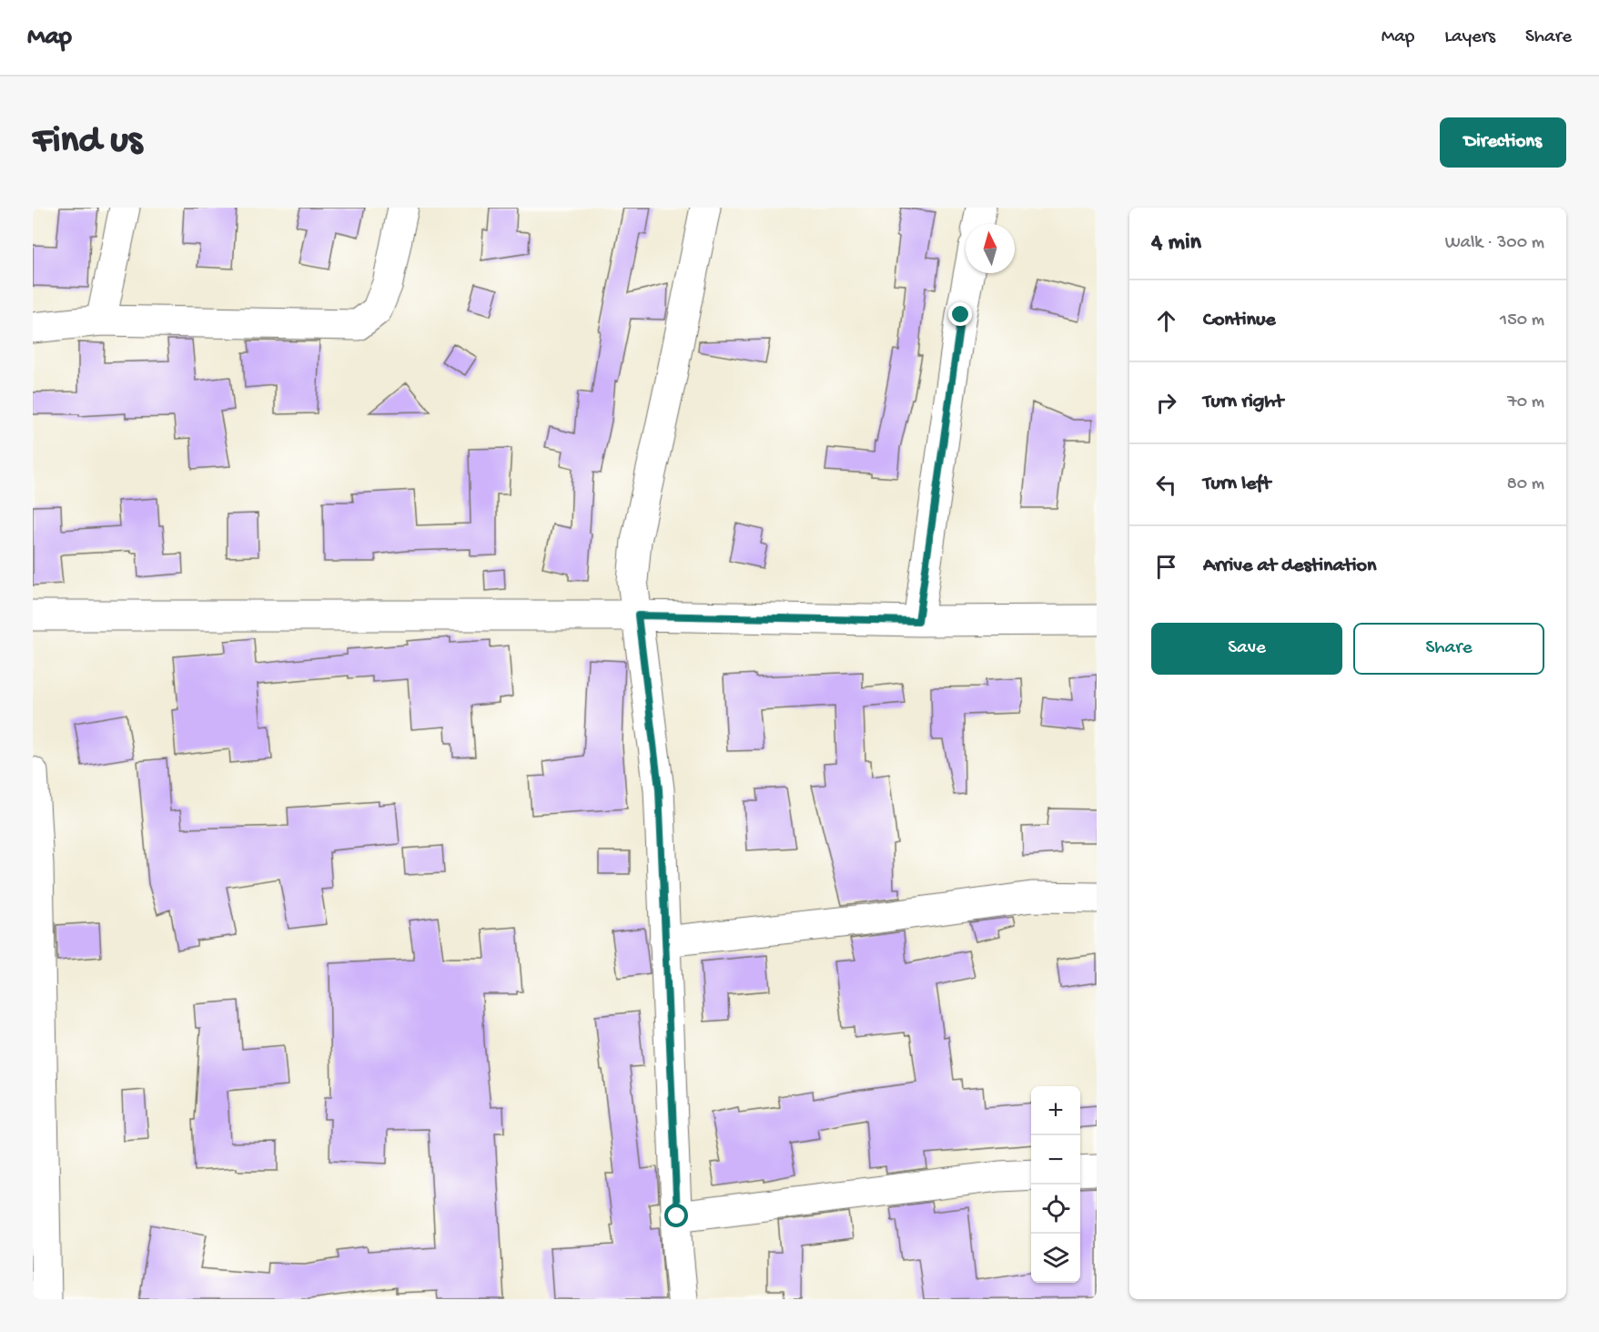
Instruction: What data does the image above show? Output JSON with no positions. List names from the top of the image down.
{
  "north": "top",
  "page": {
    "header": "Map",
    "nav": ["Map", "Layers", "Share"],
    "buttons": [
      "Directions",
      ["Save", "Share"]
    ],
    "title": "Find us",
    "heading": ["4 min", "Walk · 300 m"],
    "list": [
      ["Continue", "150 m"],
      ["Turn right", "70 m"],
      ["Turn left", "80 m"],
      "Arrive at destination"
    ],
    "map_buttons": ["+", "−"]
  }
}
